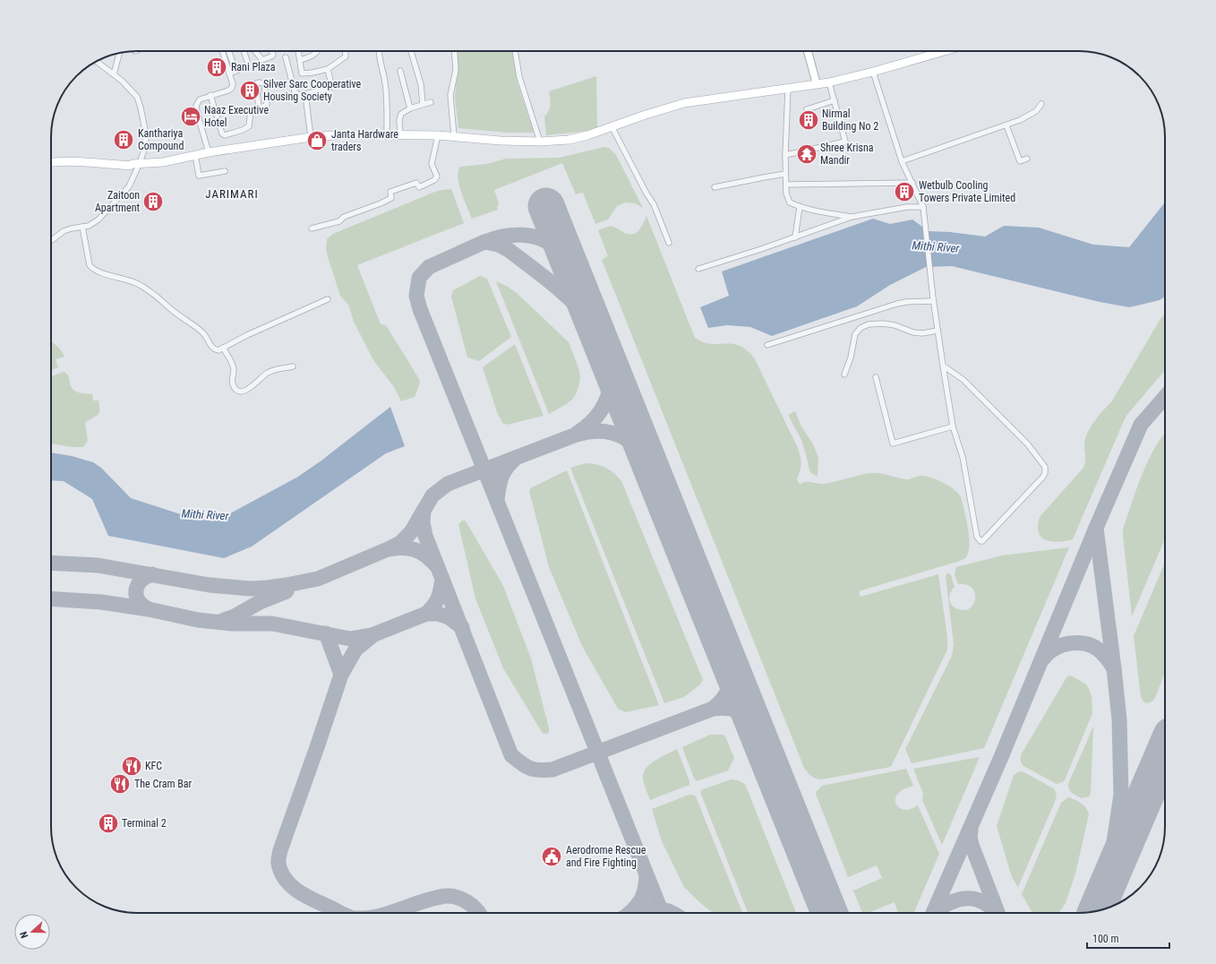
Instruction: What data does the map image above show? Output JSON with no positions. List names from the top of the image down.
{
  "districts": ["JARIMARI"],
  "water": ["Mithi River"],
  "places": {
    "building": [
      "Rani Plaza",
      "Silver Sarc Cooperative Housing Society",
      "Nirmal Building No 2",
      "Kanthariya Compound",
      "Wetbulb Cooling Towers Private Limited",
      "Zaitoon Apartment",
      "Terminal 2"
    ],
    "hotel": ["Naaz Executive Hotel"],
    "shop": ["Janta Hardware traders"],
    "temple": ["Shree Krisna Mandir"],
    "restaurant": ["KFC", "The Cram Bar"],
    "public building": ["Aerodrome Rescue and Fire Fighting"]
  },
  "scale_bar": "100 m",
  "north": "left"
}
